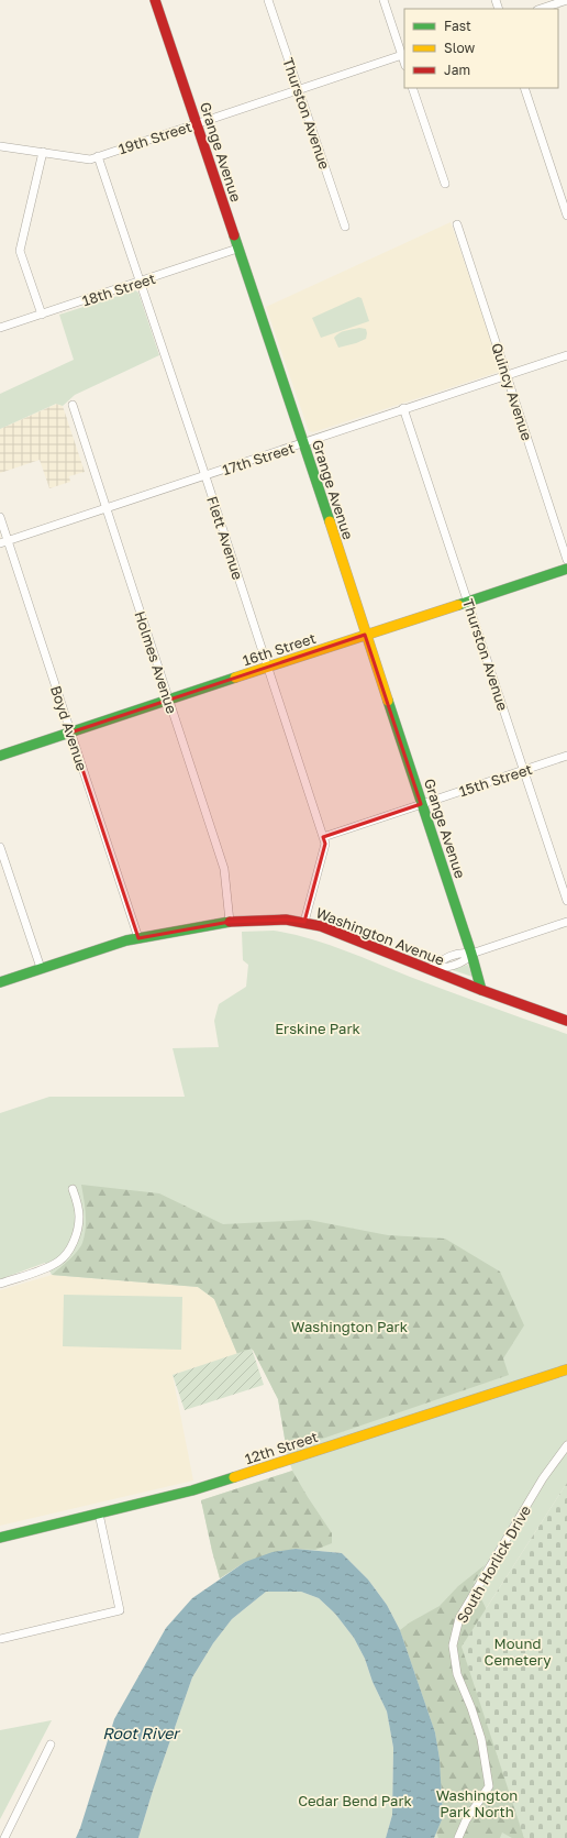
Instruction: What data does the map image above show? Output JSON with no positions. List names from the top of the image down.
{
  "streets": {
    "street": [
      "Thurston Avenue",
      "19th Street",
      "Grange Avenue",
      "18th Street",
      "Quincy Avenue",
      "17th Street",
      "Flett Avenue",
      "16th Street",
      "Holmes Avenue",
      "Boyd Avenue",
      "15th Street",
      "Washington Avenue",
      "12th Street",
      "South Horlick Drive"
    ]
  },
  "crossings": [
    ["Thurston Avenue", "19th Street"],
    ["Thurston Avenue", "17th Street"],
    ["Thurston Avenue", "16th Street"],
    ["Thurston Avenue", "15th Street"],
    ["19th Street", "Grange Avenue"],
    ["19th Street", "Flett Avenue"],
    ["Grange Avenue", "18th Street"],
    ["Grange Avenue", "17th Street"],
    ["Grange Avenue", "16th Street"],
    ["Grange Avenue", "15th Street"],
    ["Grange Avenue", "Washington Avenue"],
    ["18th Street", "Flett Avenue"],
    ["Quincy Avenue", "17th Street"],
    ["17th Street", "Flett Avenue"],
    ["17th Street", "Holmes Avenue"],
    ["17th Street", "Boyd Avenue"],
    ["Flett Avenue", "16th Street"],
    ["Flett Avenue", "15th Street"],
    ["Flett Avenue", "Washington Avenue"],
    ["16th Street", "Holmes Avenue"],
    ["16th Street", "Boyd Avenue"],
    ["Holmes Avenue", "Washington Avenue"],
    ["Boyd Avenue", "Washington Avenue"]
  ],
  "water": ["Root River"],
  "parks": [
    "Erskine Park",
    "Washington Park",
    "Mound Cemetery",
    "Washington Park North",
    "Cedar Bend Park"
  ],
  "legend": ["Fast", "Slow", "Jam"]
}
